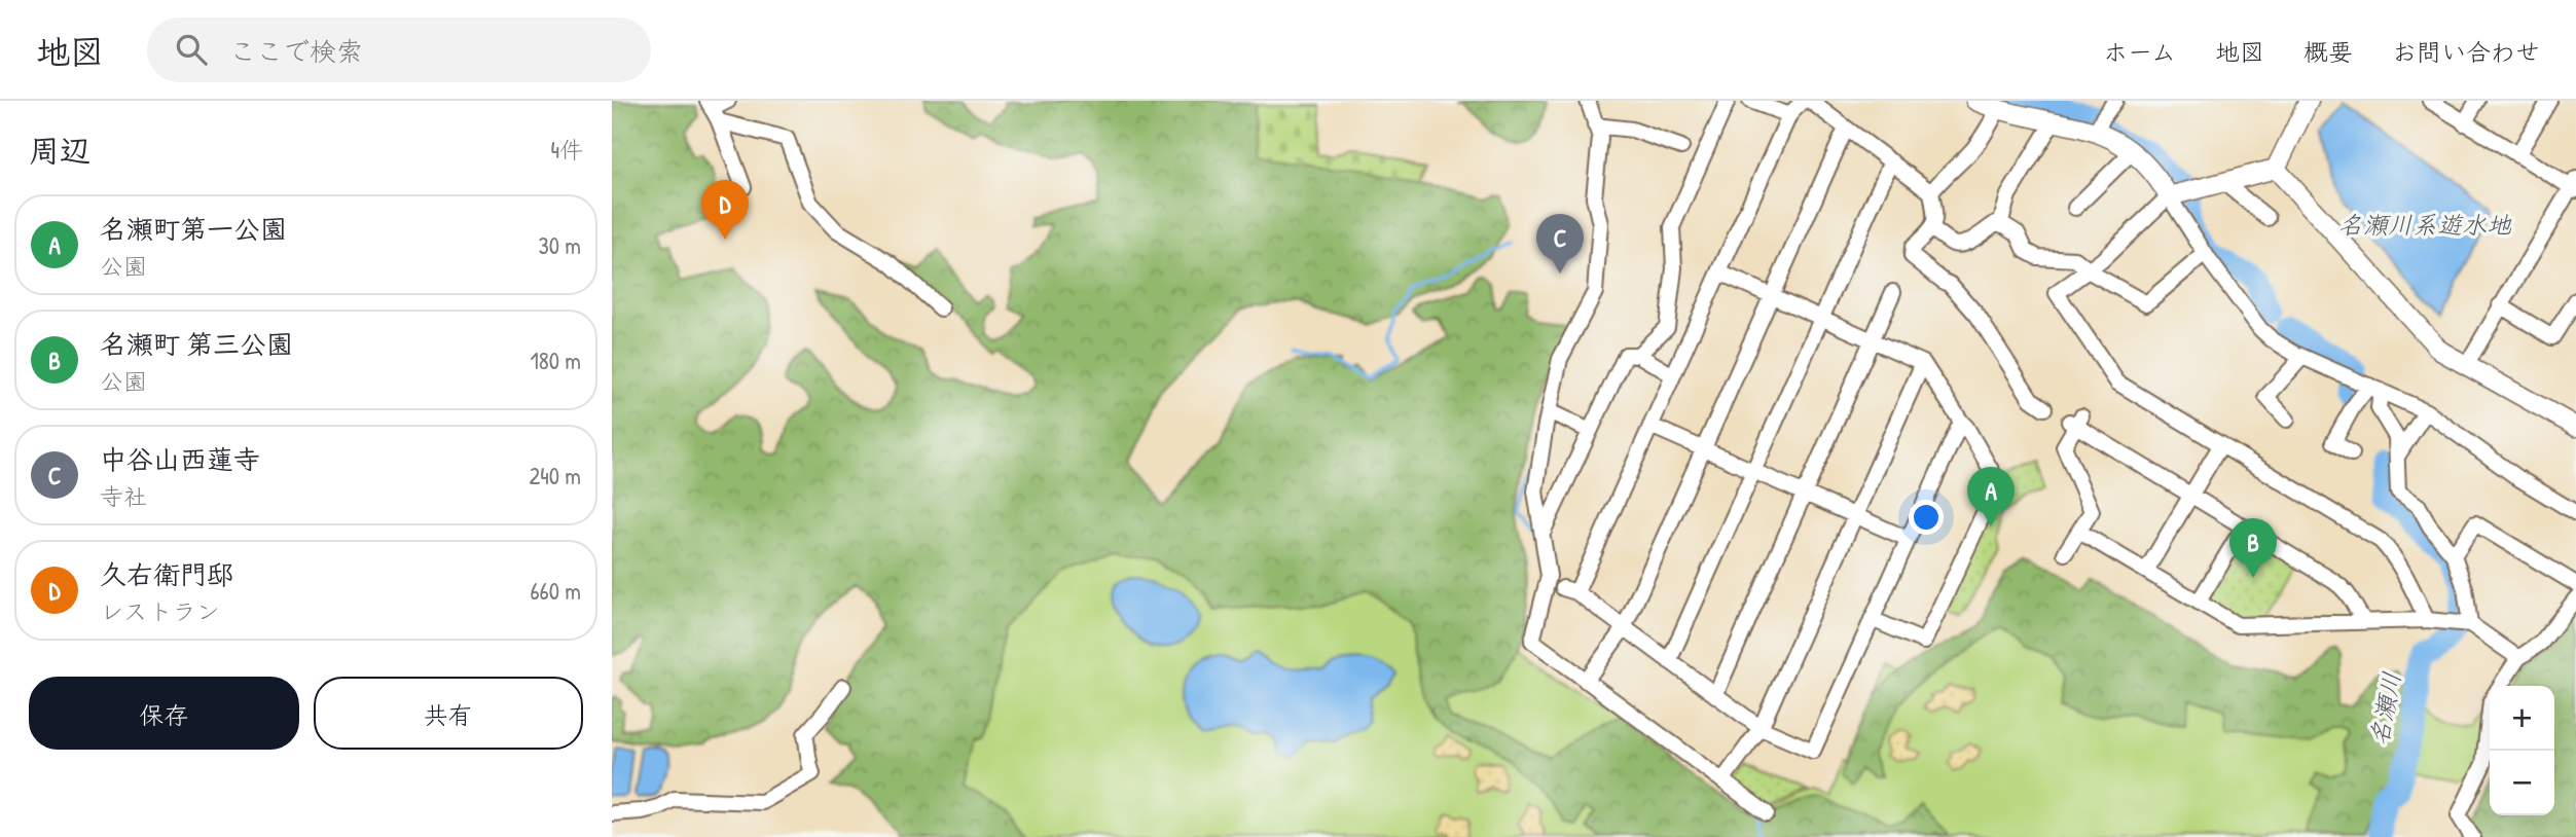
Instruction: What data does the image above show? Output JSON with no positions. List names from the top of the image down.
{
  "water": ["名瀬川系遊水地", "名瀬川"],
  "page": {
    "header": "地図",
    "search": "ここで検索",
    "nav": [
      "ホーム",
      "地図",
      "概要",
      "お問い合わせ"
    ],
    "heading": ["周辺", "4件"],
    "pins": [
      "D",
      "C",
      "A",
      "B"
    ],
    "list": [
      {
        "mark": "A",
        "name": "名瀬町第一公園",
        "note": "公園",
        "value": "30 m"
      },
      {
        "mark": "B",
        "name": "名瀬町 第三公園",
        "note": "公園",
        "value": "180 m"
      },
      {
        "mark": "C",
        "name": "中谷山西蓮寺",
        "note": "寺社",
        "value": "240 m"
      },
      {
        "mark": "D",
        "name": "久右衛門邸",
        "note": "レストラン",
        "value": "660 m"
      }
    ],
    "buttons": ["保存", "共有"],
    "map_buttons": ["+", "−"]
  }
}
